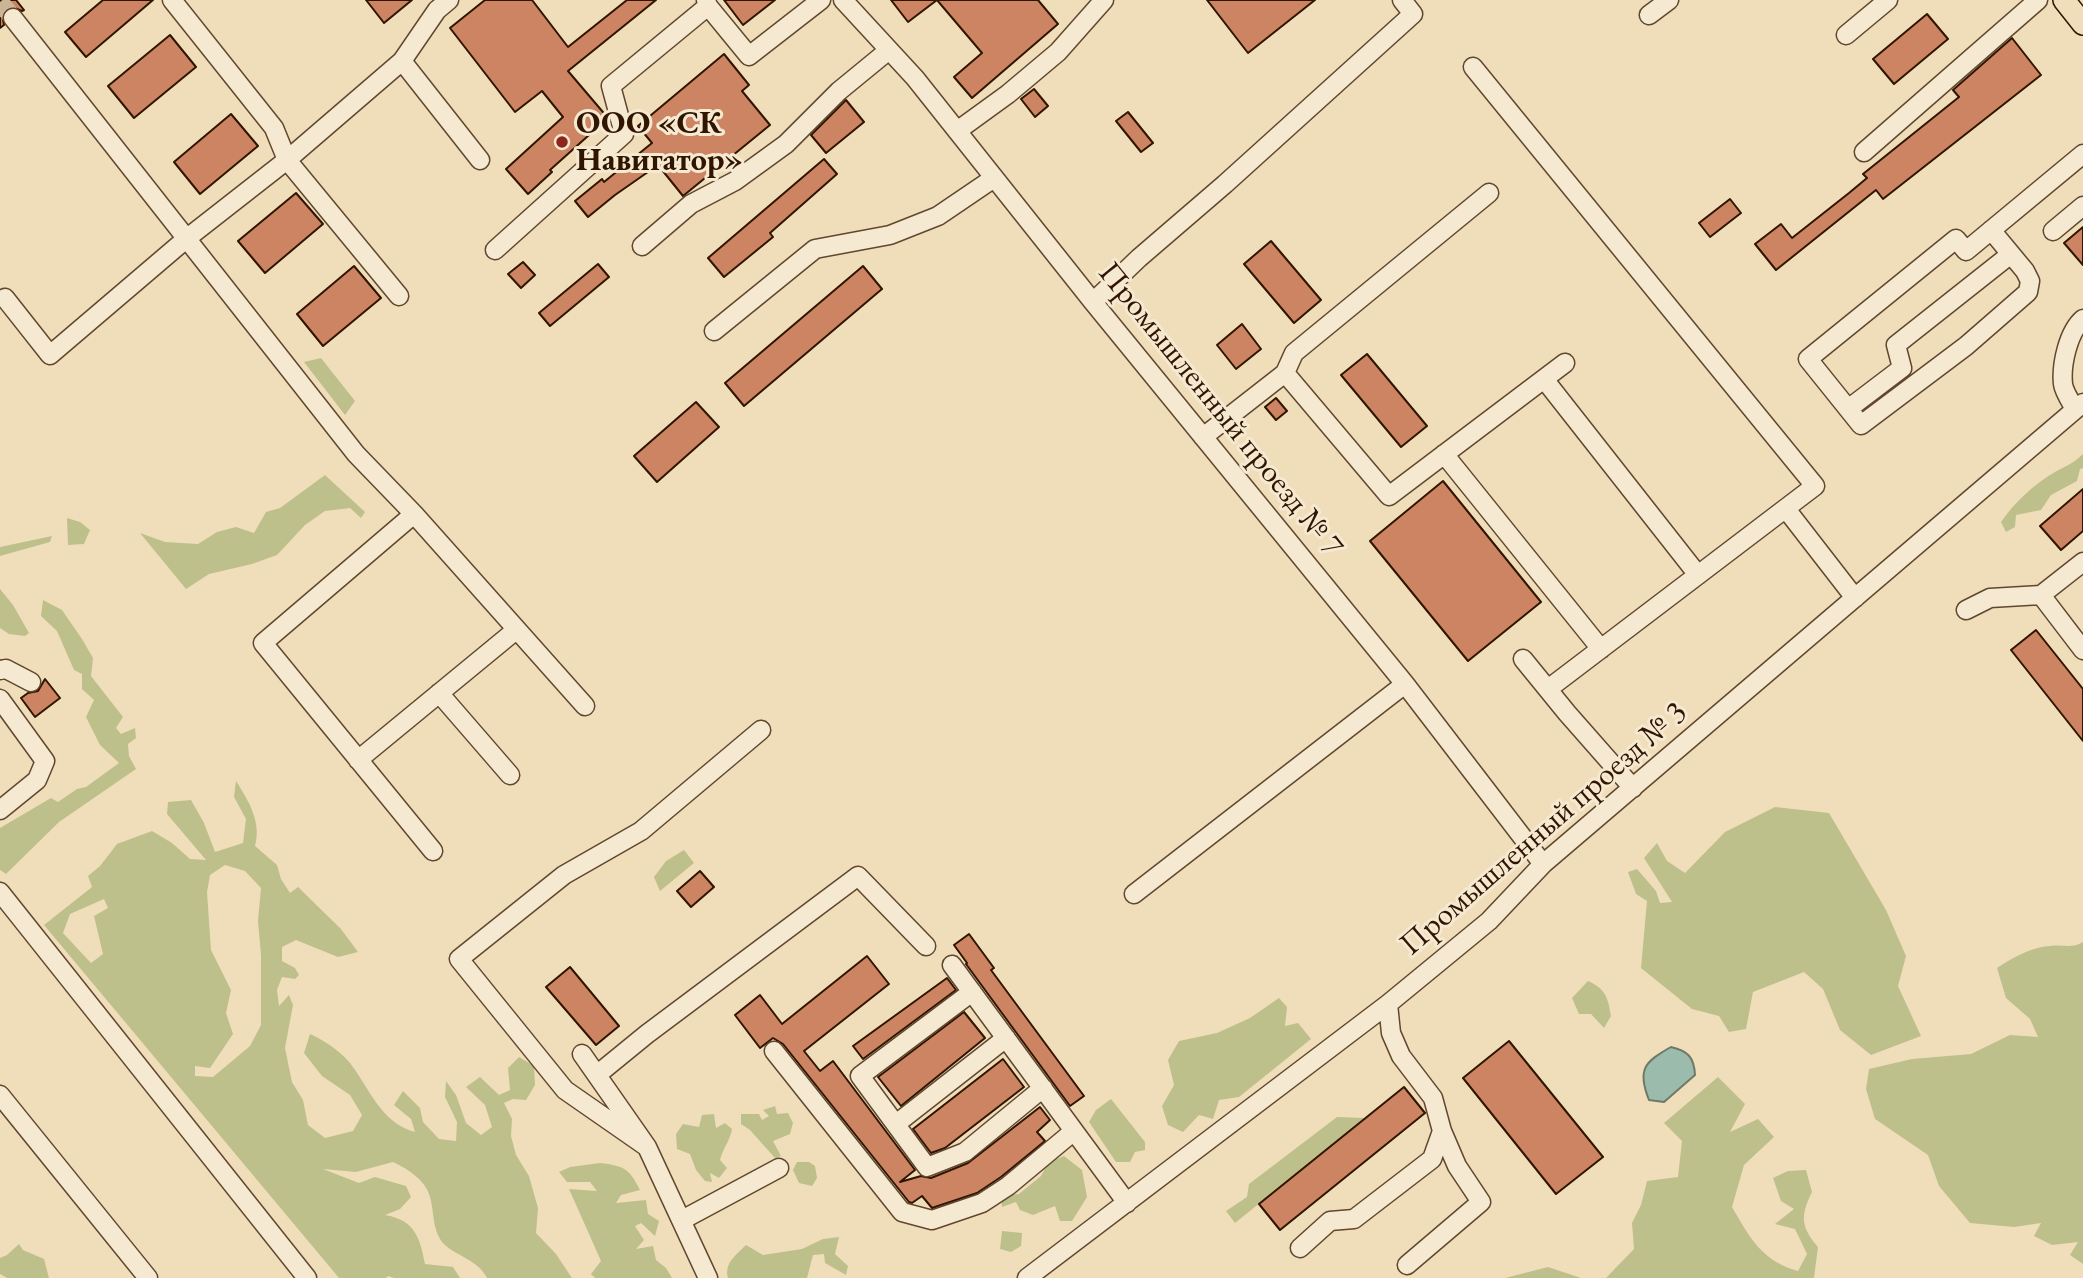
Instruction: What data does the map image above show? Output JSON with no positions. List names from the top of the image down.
{
  "streets": {
    "street": ["Промышленный проезд № 7", "Промышленный проезд № 3"]
  },
  "crossings": [
    ["Промышленный проезд № 7", "Промышленный проезд № 3"]
  ],
  "places": ["ООО «СК Навигатор»"]
}
